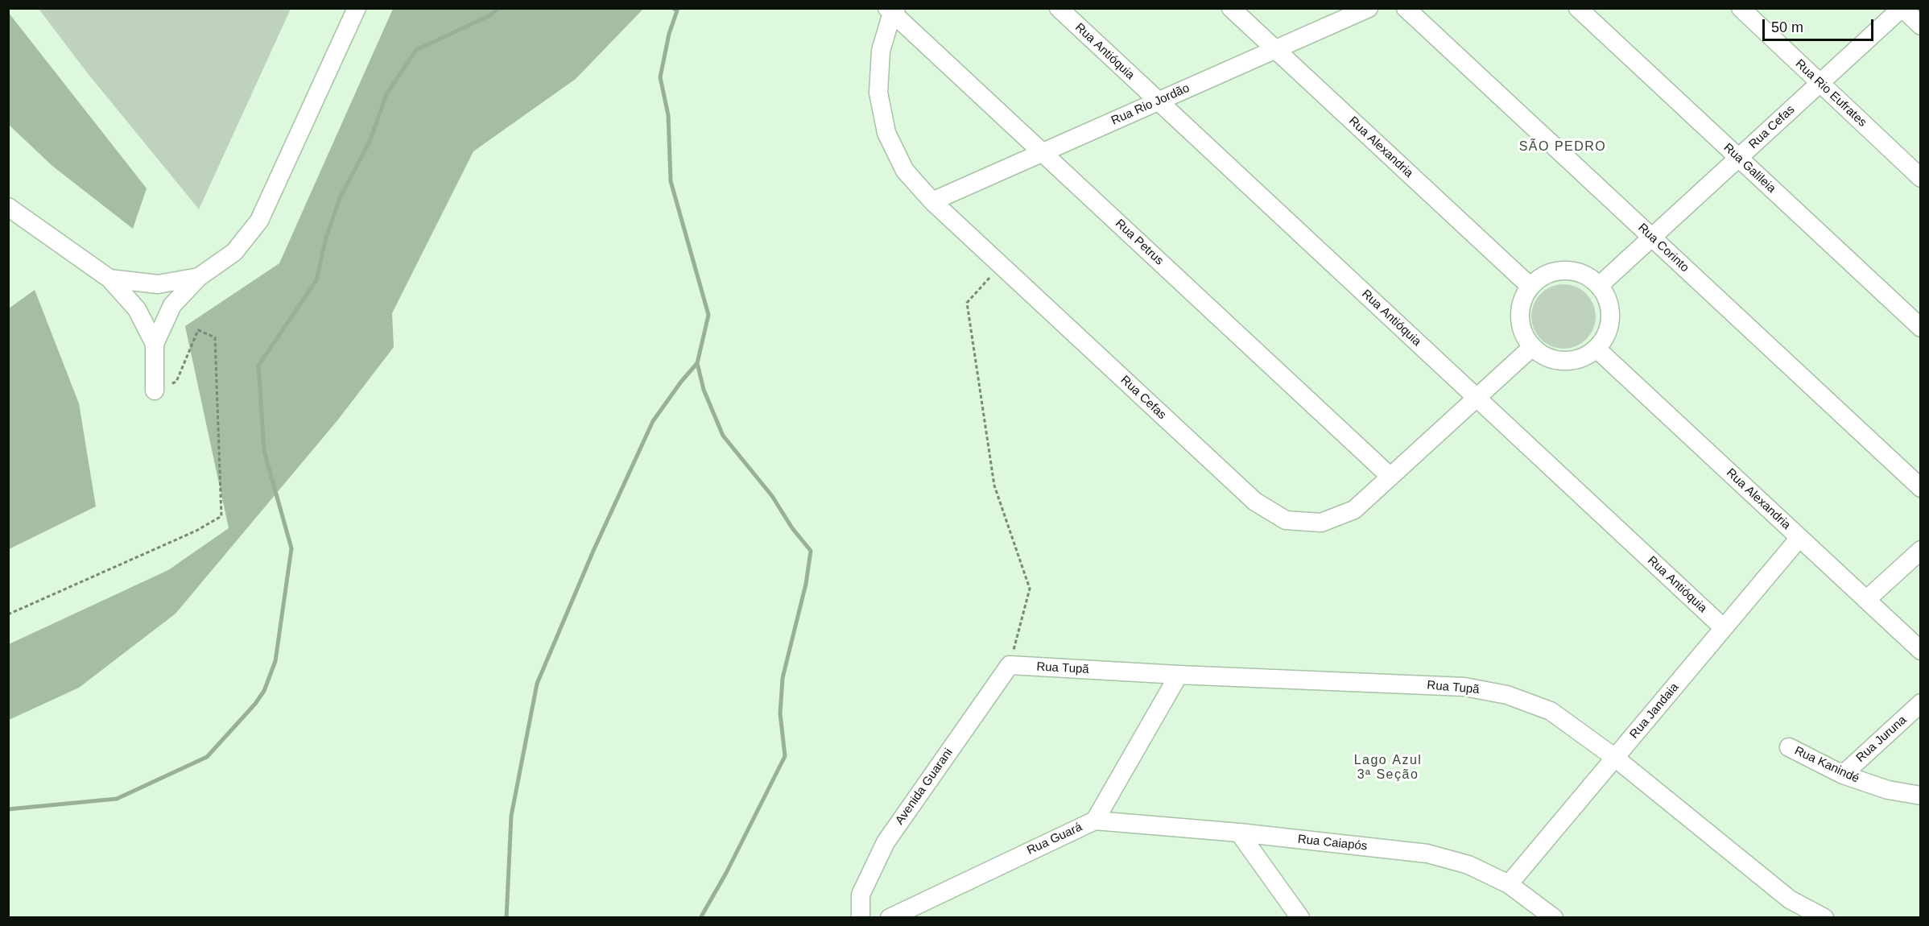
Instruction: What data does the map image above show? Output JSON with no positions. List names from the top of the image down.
{
  "streets": {
    "street": [
      "Rua Antióquia",
      "Rua Rio Eufrates",
      "Rua Rio Jordão",
      "Rua Cefas",
      "Rua Alexandria",
      "Rua Galileia",
      "Rua Petrus",
      "Rua Corinto",
      "Rua Tupã",
      "Rua Jandaia",
      "Rua Juruna",
      "Rua Kanindé",
      "Avenida Guarani",
      "Rua Guará",
      "Rua Caiapós"
    ]
  },
  "crossings": [
    ["Rua Antióquia", "Rua Rio Jordão"],
    ["Rua Antióquia", "Rua Cefas"],
    ["Rua Antióquia", "Rua Jandaia"],
    ["Rua Rio Eufrates", "Rua Cefas"],
    ["Rua Rio Jordão", "Rua Cefas"],
    ["Rua Rio Jordão", "Rua Alexandria"],
    ["Rua Rio Jordão", "Rua Petrus"],
    ["Rua Cefas", "Rua Alexandria"],
    ["Rua Cefas", "Rua Galileia"],
    ["Rua Cefas", "Rua Petrus"],
    ["Rua Cefas", "Rua Corinto"],
    ["Rua Alexandria", "Rua Jandaia"],
    ["Rua Tupã", "Rua Jandaia"],
    ["Rua Tupã", "Avenida Guarani"],
    ["Rua Tupã", "Rua Guará"],
    ["Rua Jandaia", "Rua Caiapós"],
    ["Rua Juruna", "Rua Kanindé"],
    ["Rua Guará", "Rua Caiapós"]
  ],
  "districts": ["SÃO PEDRO", "Lago Azul 3ª Seção"],
  "scale_bar": "50 m"
}
